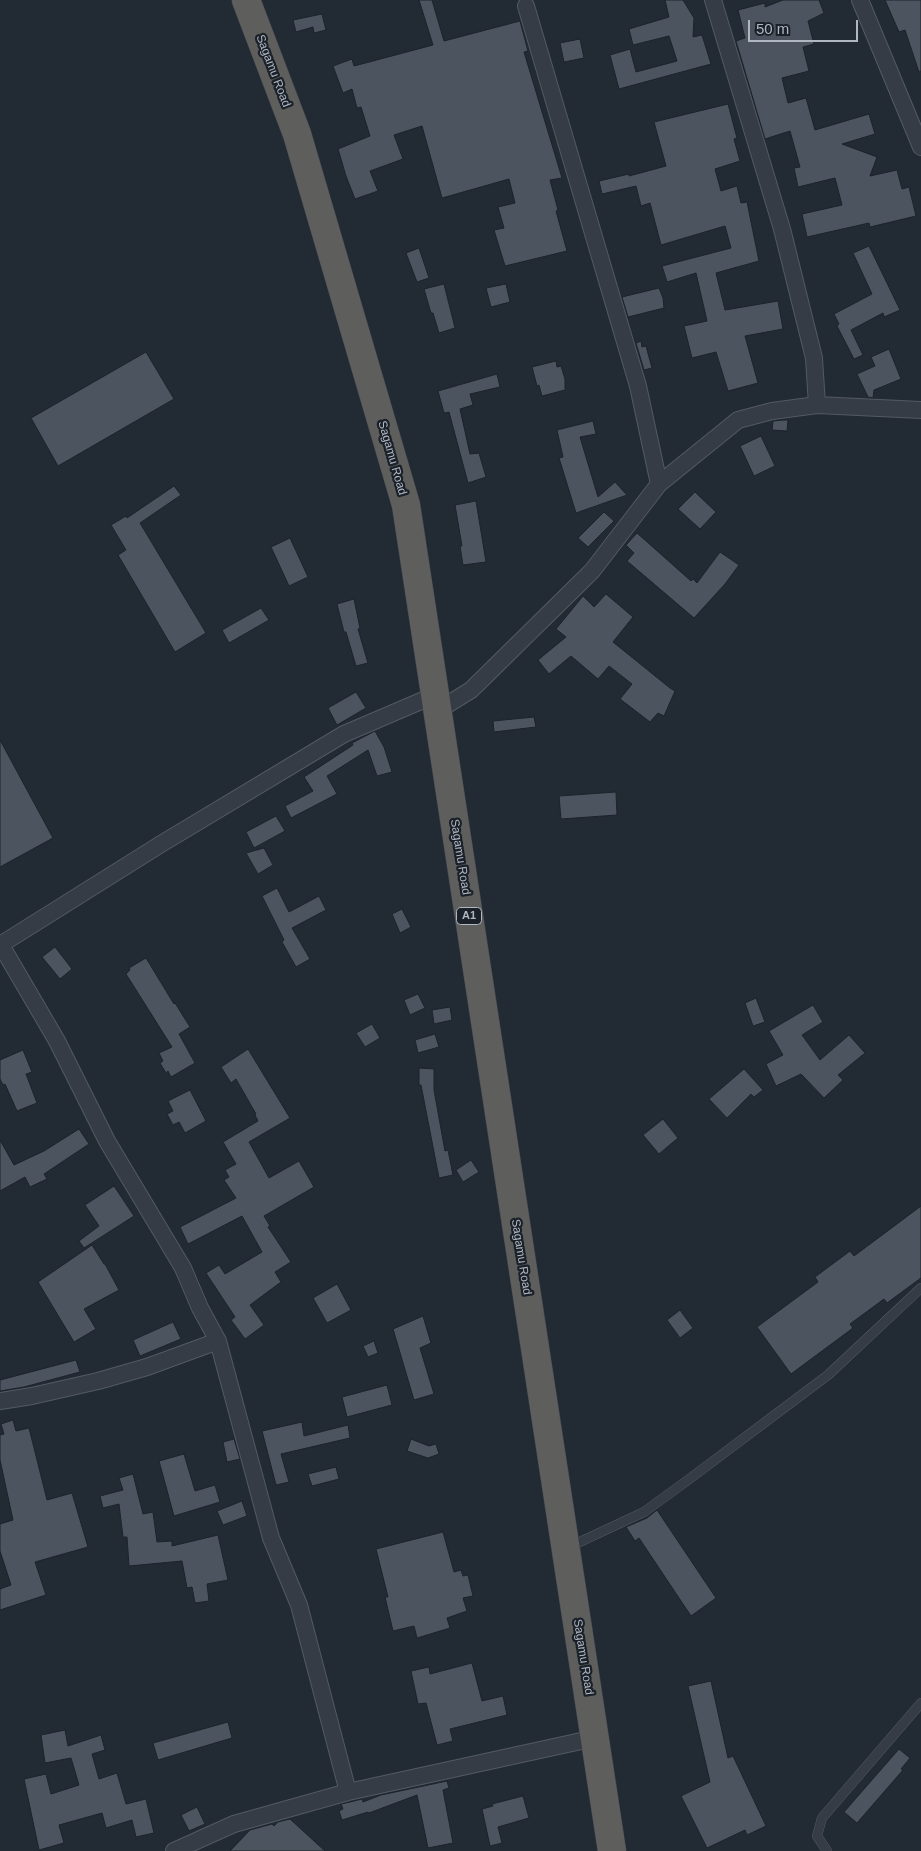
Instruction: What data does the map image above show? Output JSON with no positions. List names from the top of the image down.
{
  "streets": {
    "highway": ["Sagamu Road", "A1"]
  },
  "scale_bar": "50 m"
}
